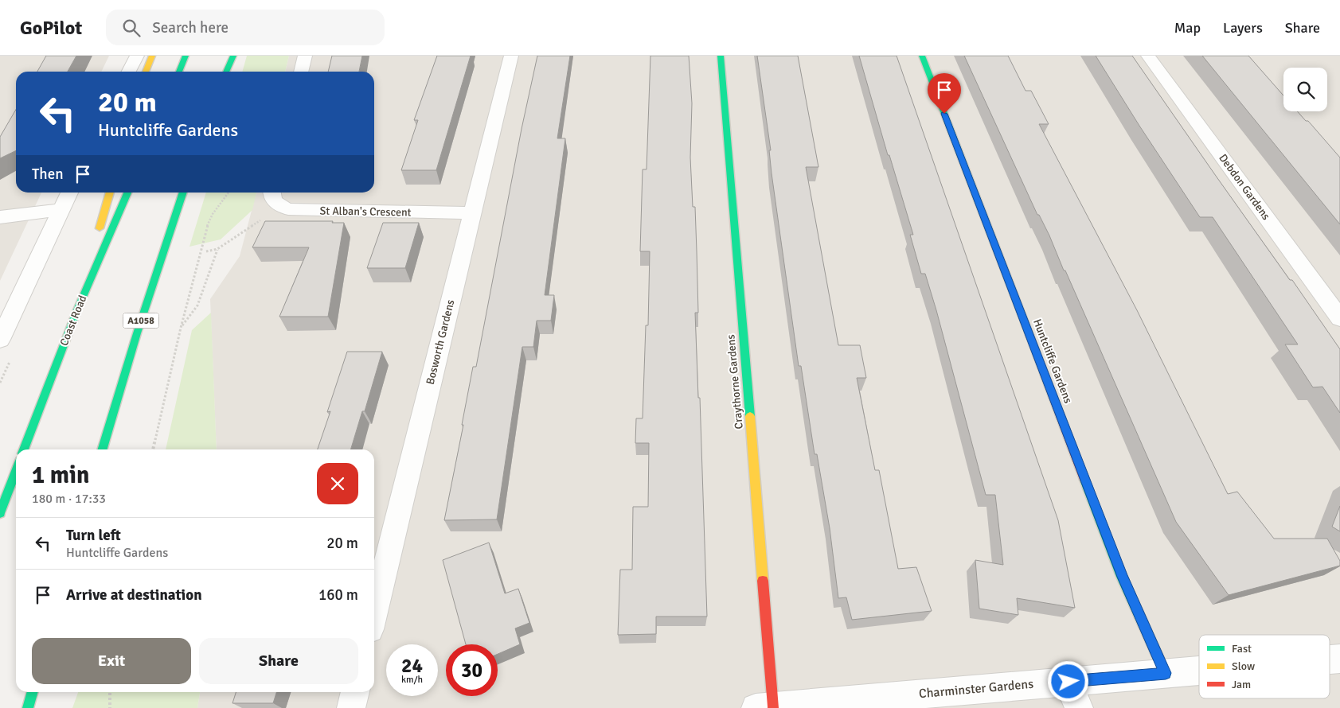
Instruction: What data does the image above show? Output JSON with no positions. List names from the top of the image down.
{
  "streets": {
    "main road": [
      "Coast Road",
      "A1058",
      "Huntcliffe Gardens",
      "Craythorne Gardens"
    ],
    "street": [
      "Debdon Gardens",
      "St Alban's Crescent",
      "Bosworth Gardens",
      "Charminster Gardens"
    ]
  },
  "crossings": [
    ["St Alban's Crescent", "Bosworth Gardens"],
    ["Huntcliffe Gardens", "Charminster Gardens"],
    ["Craythorne Gardens", "Charminster Gardens"]
  ],
  "legend": ["Fast", "Slow", "Jam"],
  "page": {
    "header": "GoPilot",
    "search": "Search here",
    "nav": ["Map", "Layers", "Share"],
    "turn": ["20 m", "Huntcliffe Gardens"],
    "then": "Then",
    "heading": ["1 min", "180 m · 17:33"],
    "list": [
      {
        "name": "Turn left",
        "note": "Huntcliffe Gardens",
        "value": "20 m"
      },
      {
        "name": "Arrive at destination",
        "value": "160 m"
      }
    ],
    "buttons": ["Exit", "Share"],
    "speed": "24 km/h",
    "limit": "30"
  }
}
